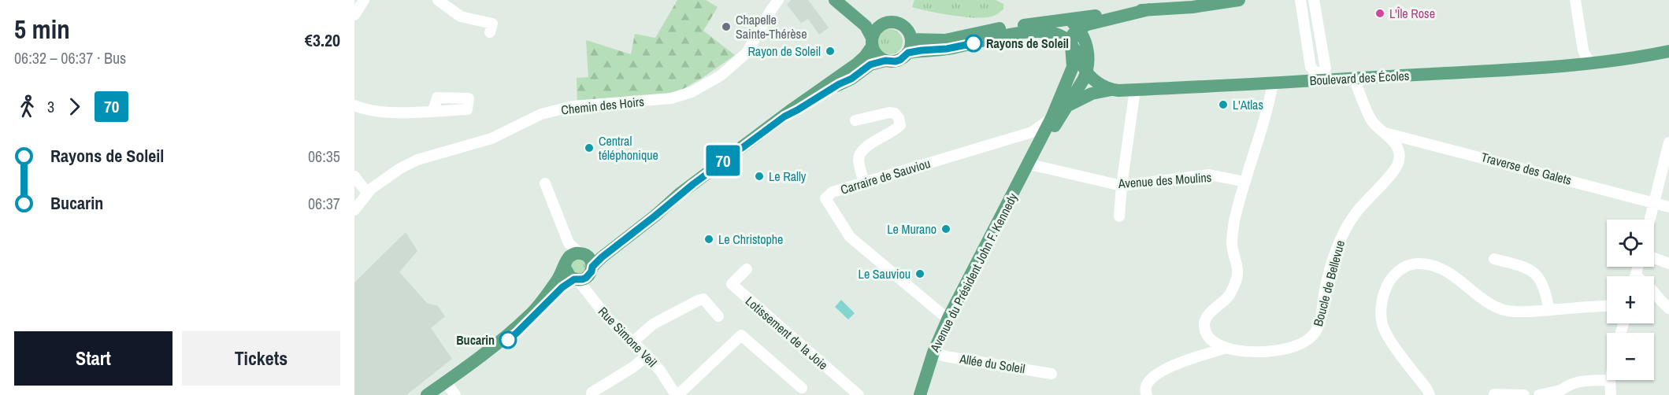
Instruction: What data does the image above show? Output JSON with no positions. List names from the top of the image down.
{
  "streets": {
    "main road": ["Boulevard des Écoles", "Avenue du Président John F. Kennedy"],
    "street": [
      "Chemin des Hoirs",
      "Traverse des Galets",
      "Carraire de Sauviou",
      "Avenue des Moulins",
      "Boucle de Bellevue",
      "Lotissement de la Joie",
      "Rue Simone Veil",
      "Allée du Soleil"
    ]
  },
  "crossings": [
    ["Boulevard des Écoles", "Avenue du Président John F. Kennedy"],
    ["Boulevard des Écoles", "Boucle de Bellevue"],
    ["Traverse des Galets", "Boucle de Bellevue"],
    ["Carraire de Sauviou", "Avenue du Président John F. Kennedy"],
    ["Avenue des Moulins", "Avenue du Président John F. Kennedy"],
    ["Avenue des Moulins", "Boucle de Bellevue"],
    ["Avenue du Président John F. Kennedy", "Allée du Soleil"]
  ],
  "places": [
    "L'Île Rose",
    "Chapelle Sainte-Thérèse",
    "Rayons de Soleil",
    "Rayon de Soleil",
    "L'Atlas",
    "Central téléphonique",
    "Le Rally",
    "Le Murano",
    "Le Christophe",
    "Le Sauviou",
    "Bucarin"
  ],
  "lines": ["bus line 70"],
  "page": {
    "heading": ["5 min", "06:32 – 06:37 · Bus", "€3.20"],
    "on_map": "70",
    "legs": ["3", "70"],
    "list": [
      {
        "name": "Rayons de Soleil",
        "value": "06:35"
      },
      {
        "name": "Bucarin",
        "value": "06:37"
      }
    ],
    "map_buttons": ["+", "−"],
    "buttons": ["Start", "Tickets"]
  }
}
